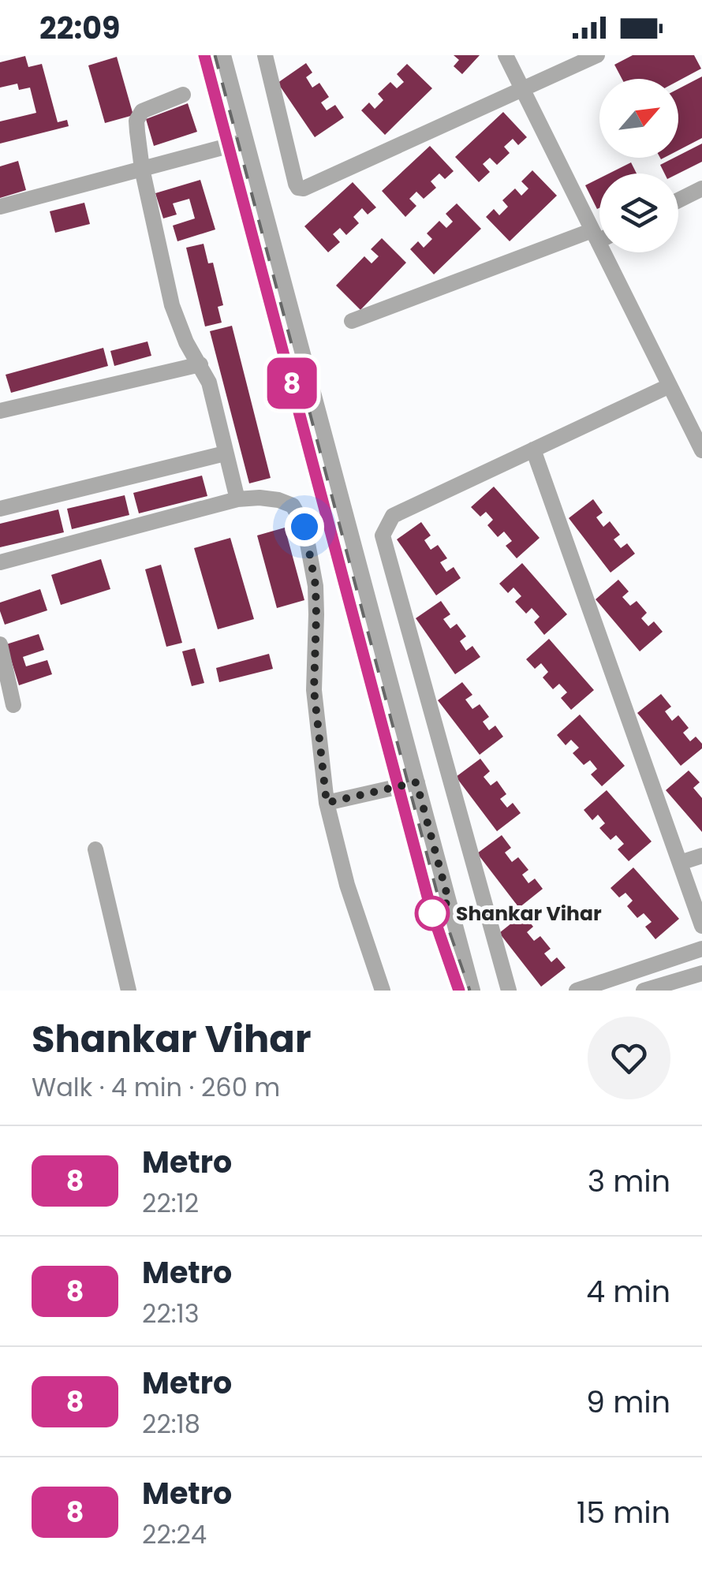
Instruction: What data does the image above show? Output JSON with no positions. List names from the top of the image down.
{
  "places": ["Shankar Vihar"],
  "lines": ["metro line 8"],
  "north": "top right",
  "page": {
    "status": "22:09",
    "on_map": "8",
    "heading": ["Shankar Vihar", "Walk · 4 min · 260 m"],
    "list": [
      {
        "mark": "8",
        "name": "Metro",
        "note": "22:12",
        "value": "3 min"
      },
      {
        "mark": "8",
        "name": "Metro",
        "note": "22:13",
        "value": "4 min"
      },
      {
        "mark": "8",
        "name": "Metro",
        "note": "22:18",
        "value": "9 min"
      },
      {
        "mark": "8",
        "name": "Metro",
        "note": "22:24",
        "value": "15 min"
      }
    ]
  }
}
